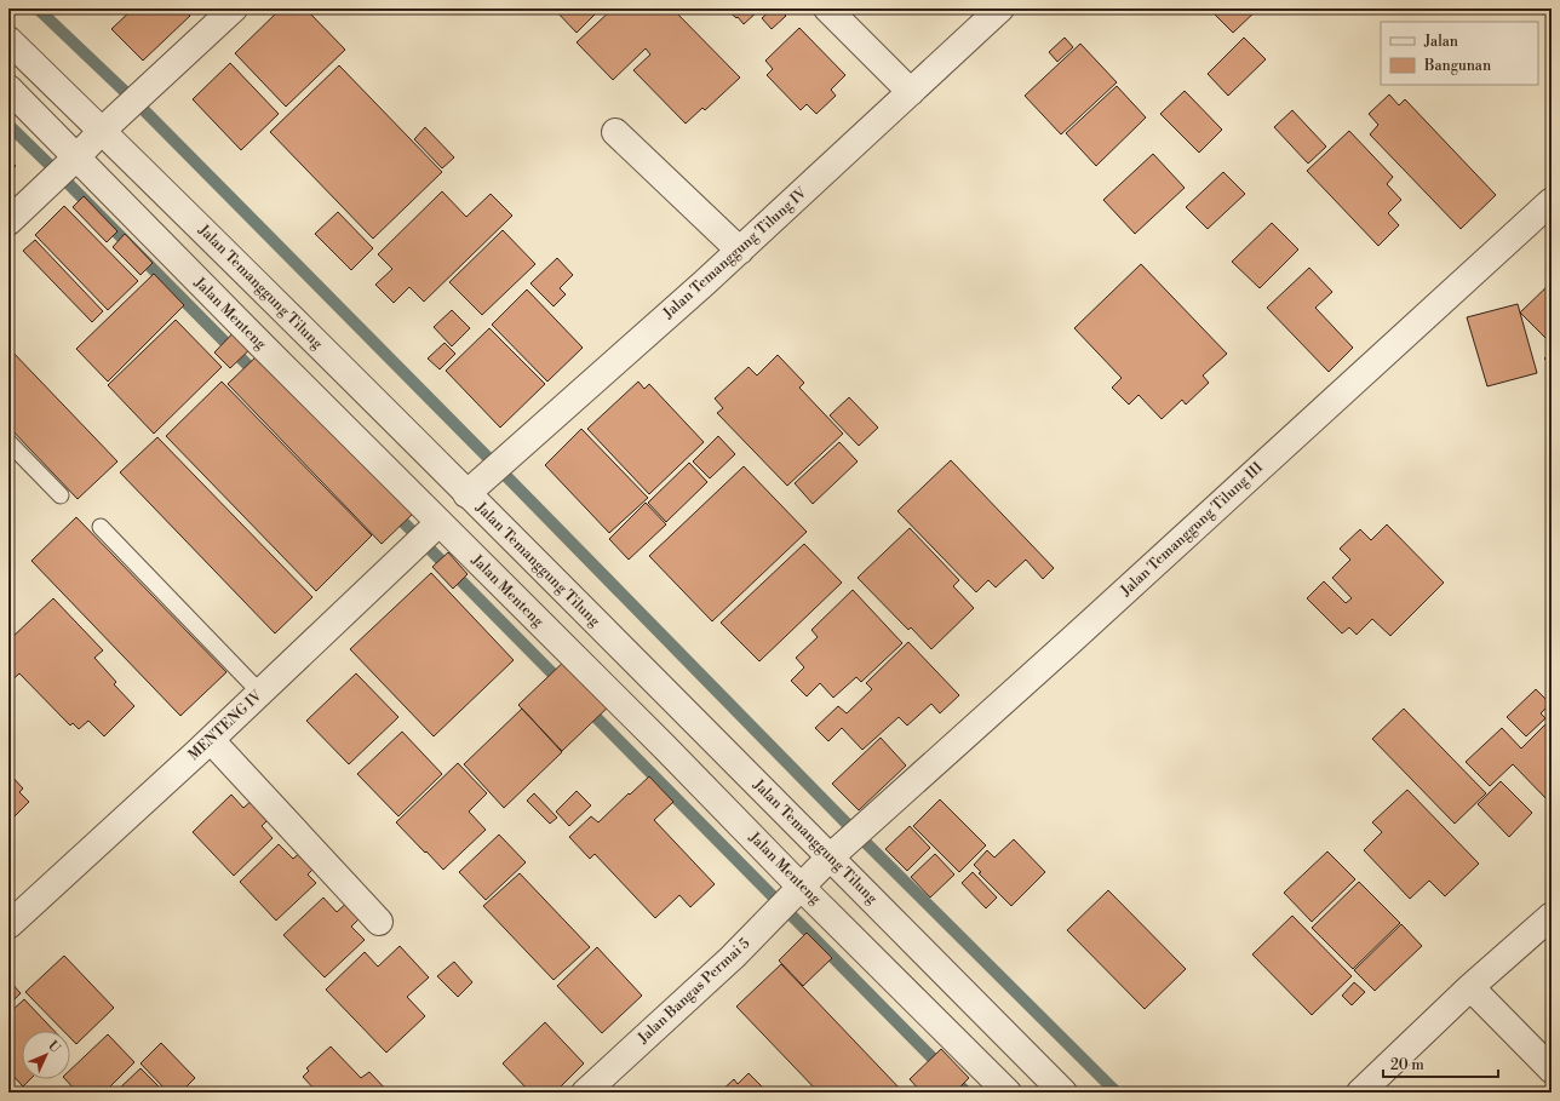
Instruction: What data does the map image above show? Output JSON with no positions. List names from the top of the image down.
{
  "streets": {
    "street": [
      "Jalan Temanggung Tilung IV",
      "Jalan Temanggung Tilung",
      "Jalan Menteng",
      "Jalan Temanggung Tilung III",
      "MENTENG IV",
      "Jalan Bangas Permai 5"
    ]
  },
  "crossings": [
    ["Jalan Temanggung Tilung IV", "Jalan Temanggung Tilung"],
    ["Jalan Temanggung Tilung", "Jalan Temanggung Tilung III"],
    ["Jalan Menteng", "Jalan Temanggung Tilung III"],
    ["Jalan Menteng", "MENTENG IV"],
    ["Jalan Menteng", "Jalan Bangas Permai 5"],
    ["Jalan Temanggung Tilung III", "Jalan Bangas Permai 5"]
  ],
  "legend": ["Jalan", "Bangunan"],
  "scale_bar": "20 m",
  "north": "top right"
}
